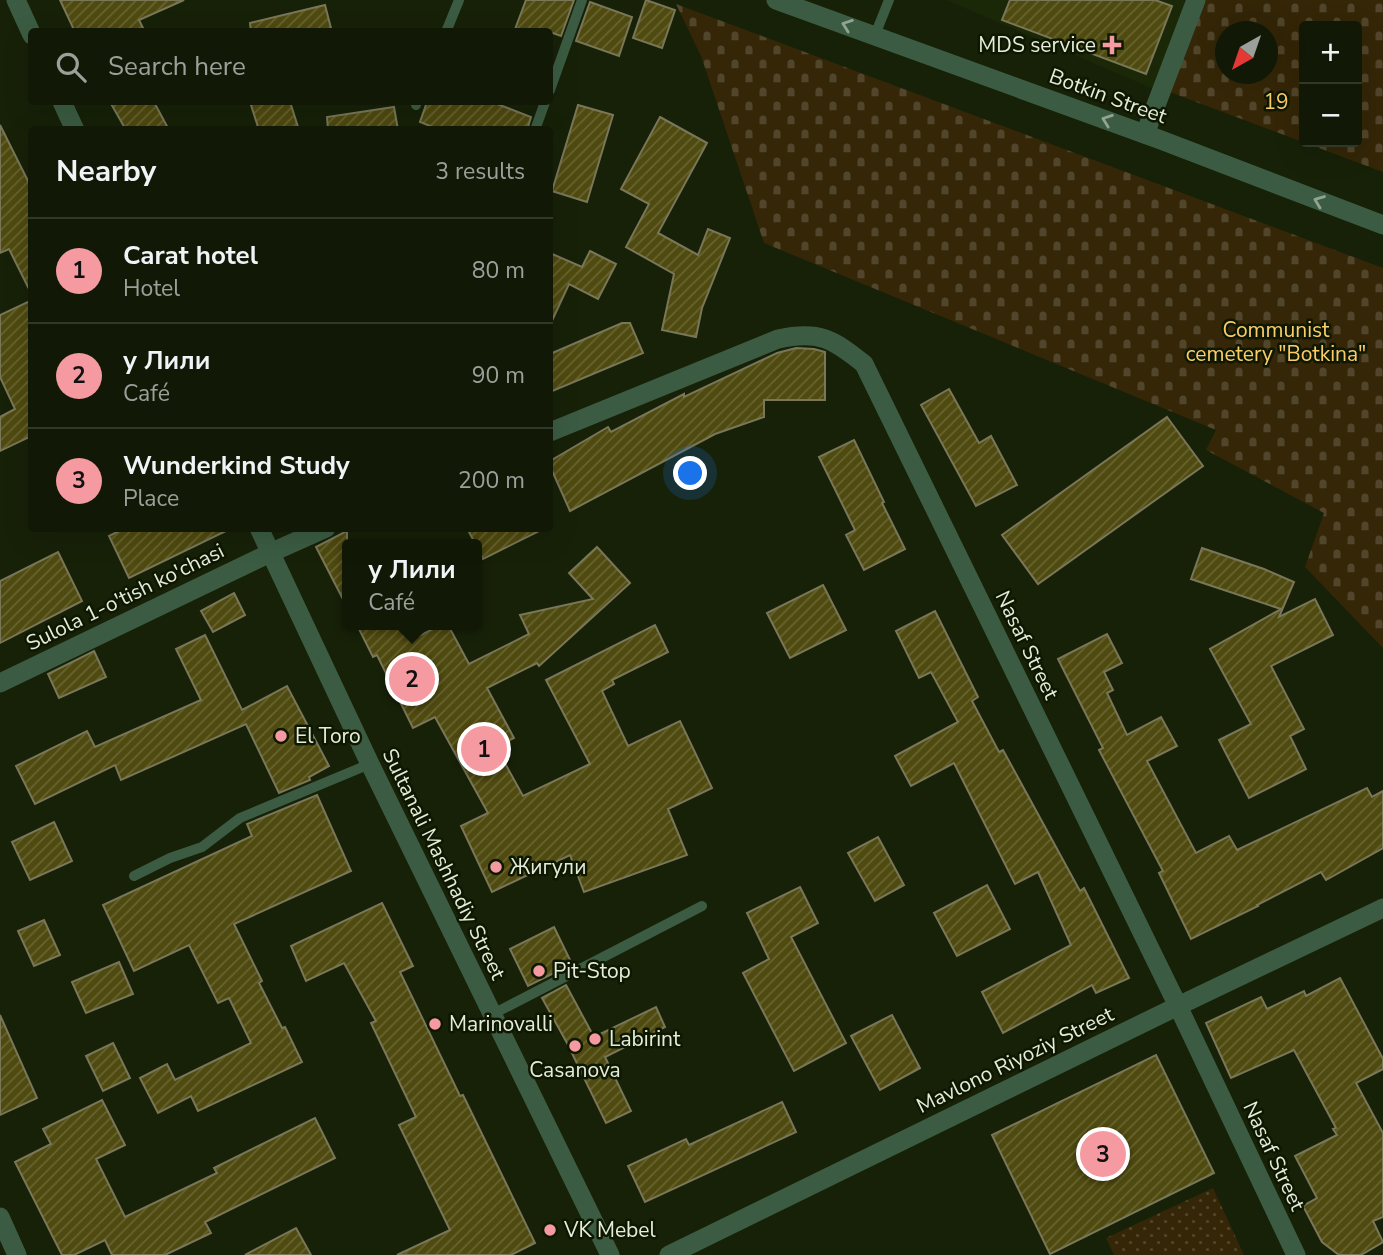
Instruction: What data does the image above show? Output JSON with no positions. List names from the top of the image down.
{
  "streets": {
    "street": [
      "Botkin Street",
      "Sulola 1-o'tish ko'chasi",
      "Nasaf Street",
      "Sultаnali Mashhadiy Street",
      "Mavlono Riyoziy Street"
    ]
  },
  "crossings": [
    ["Sulola 1-o'tish ko'chasi", "Sultаnali Mashhadiy Street"],
    ["Nasaf Street", "Mavlono Riyoziy Street"]
  ],
  "one_way": ["Botkin Street"],
  "parks": ["19", "Communist cemetery \"Botkina\""],
  "places": {
    "health": ["MDS service"],
    "other": [
      "El Toro",
      "Жигули",
      "Pit-Stop",
      "Marinovalli",
      "Labirint",
      "Casanova",
      "VK Mebel"
    ]
  },
  "north": "bottom left",
  "page": {
    "map_buttons": ["+", "−"],
    "search": "Search here",
    "heading": ["Nearby", "3 results"],
    "list": [
      {
        "mark": "1",
        "name": "Carat hotel",
        "note": "Hotel",
        "value": "80 m"
      },
      {
        "mark": "2",
        "name": "у Лили",
        "note": "Café",
        "value": "90 m"
      },
      {
        "mark": "3",
        "name": "Wunderkind Study",
        "note": "Place",
        "value": "200 m"
      }
    ],
    "popup": ["у Лили", "Café"],
    "pins": ["2", "1", "3"]
  }
}
